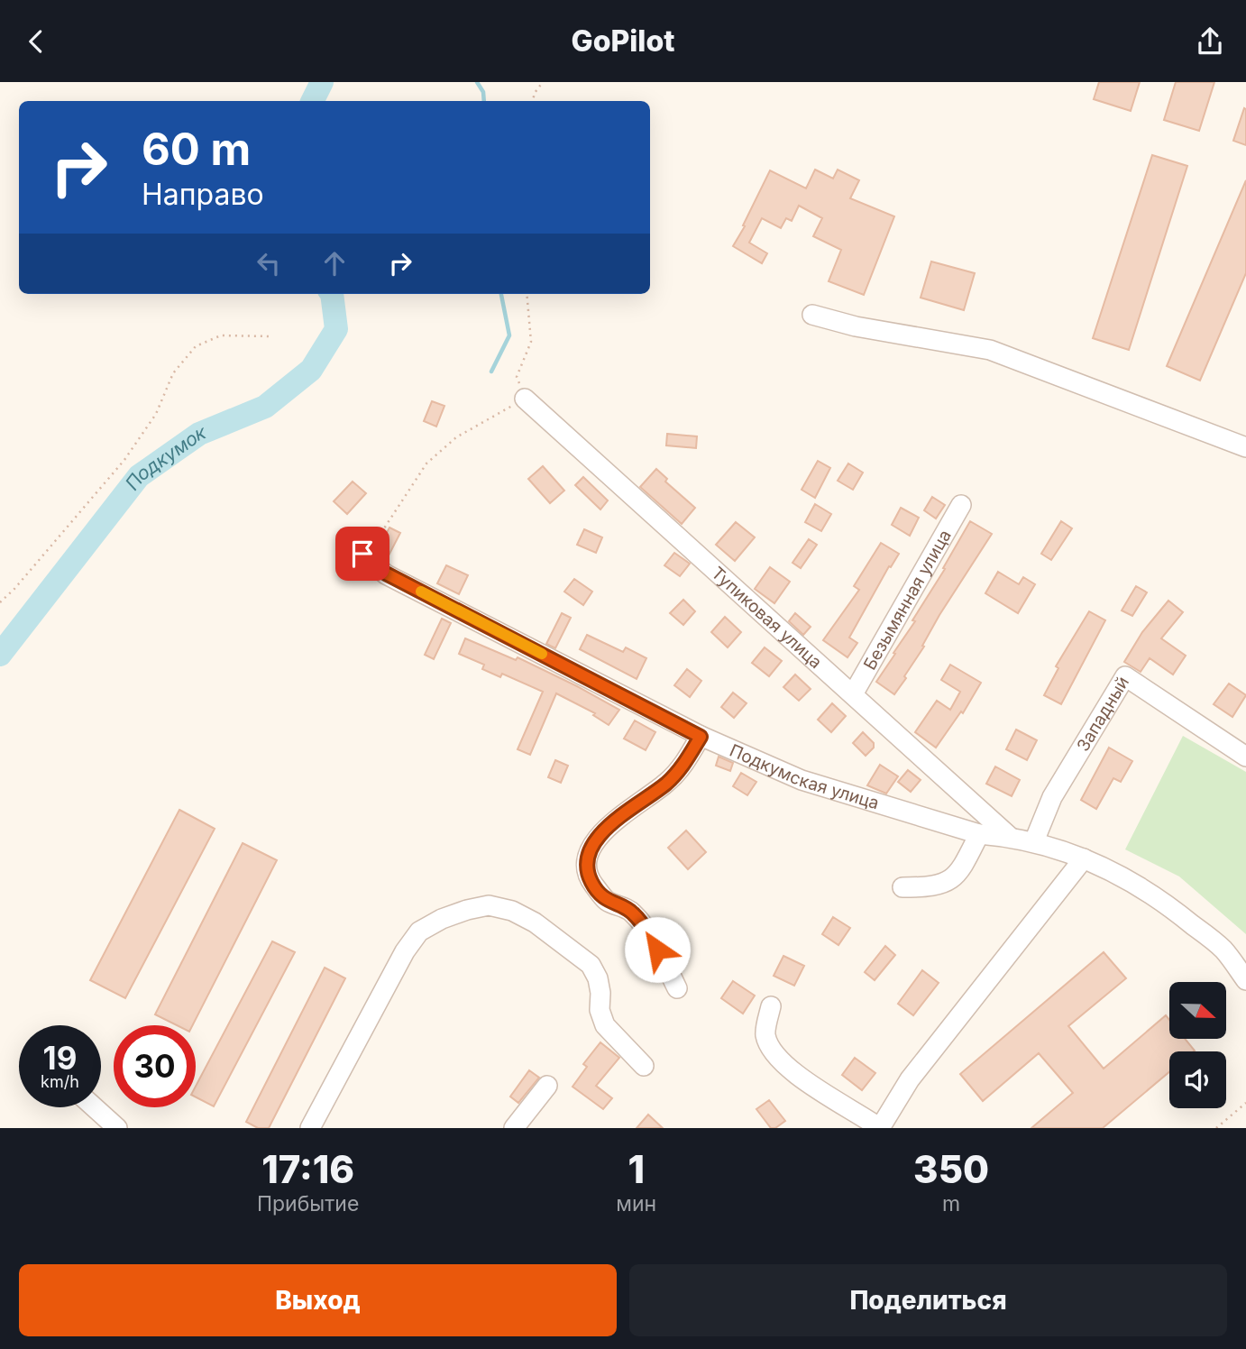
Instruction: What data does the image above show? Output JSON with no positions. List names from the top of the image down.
{
  "streets": {
    "street": [
      "Безымянная улица",
      "Тупиковая улица",
      "Западный",
      "Подкумская улица"
    ]
  },
  "crossings": [
    ["Безымянная улица", "Тупиковая улица"],
    ["Тупиковая улица", "Подкумская улица"],
    ["Западный", "Подкумская улица"]
  ],
  "water": ["Подкумок"],
  "north": "right",
  "page": {
    "header": "GoPilot",
    "turn": ["60 m", "Направо"],
    "speed": "19 km/h",
    "limit": "30",
    "eta": [
      "17:16",
      "Прибытие",
      "1",
      "мин",
      "350",
      "m"
    ],
    "buttons": ["Выход", "Поделиться"]
  }
}
